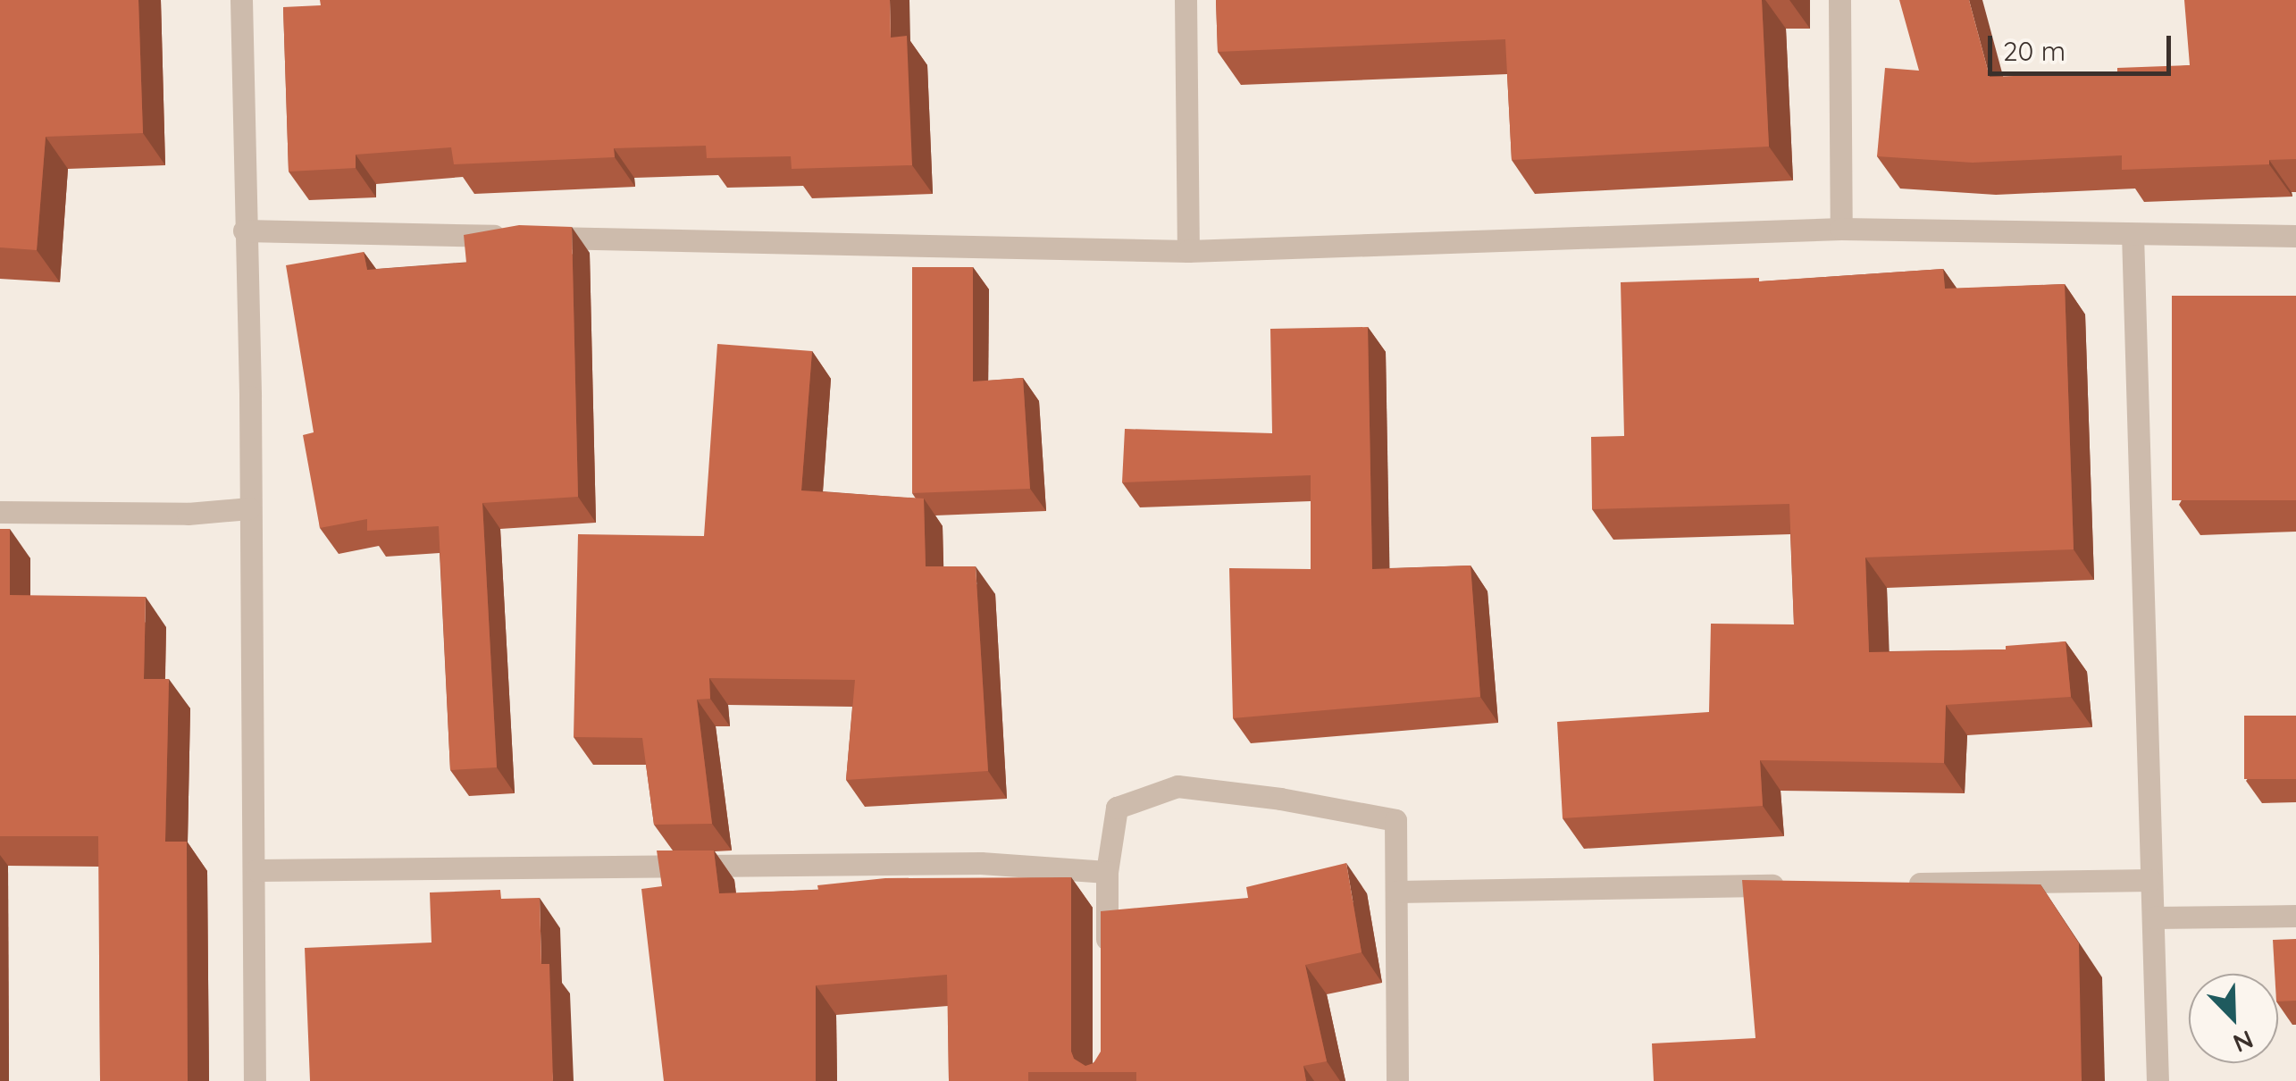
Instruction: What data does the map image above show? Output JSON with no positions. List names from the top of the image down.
{
  "scale_bar": "20 m",
  "north": "bottom right"
}
